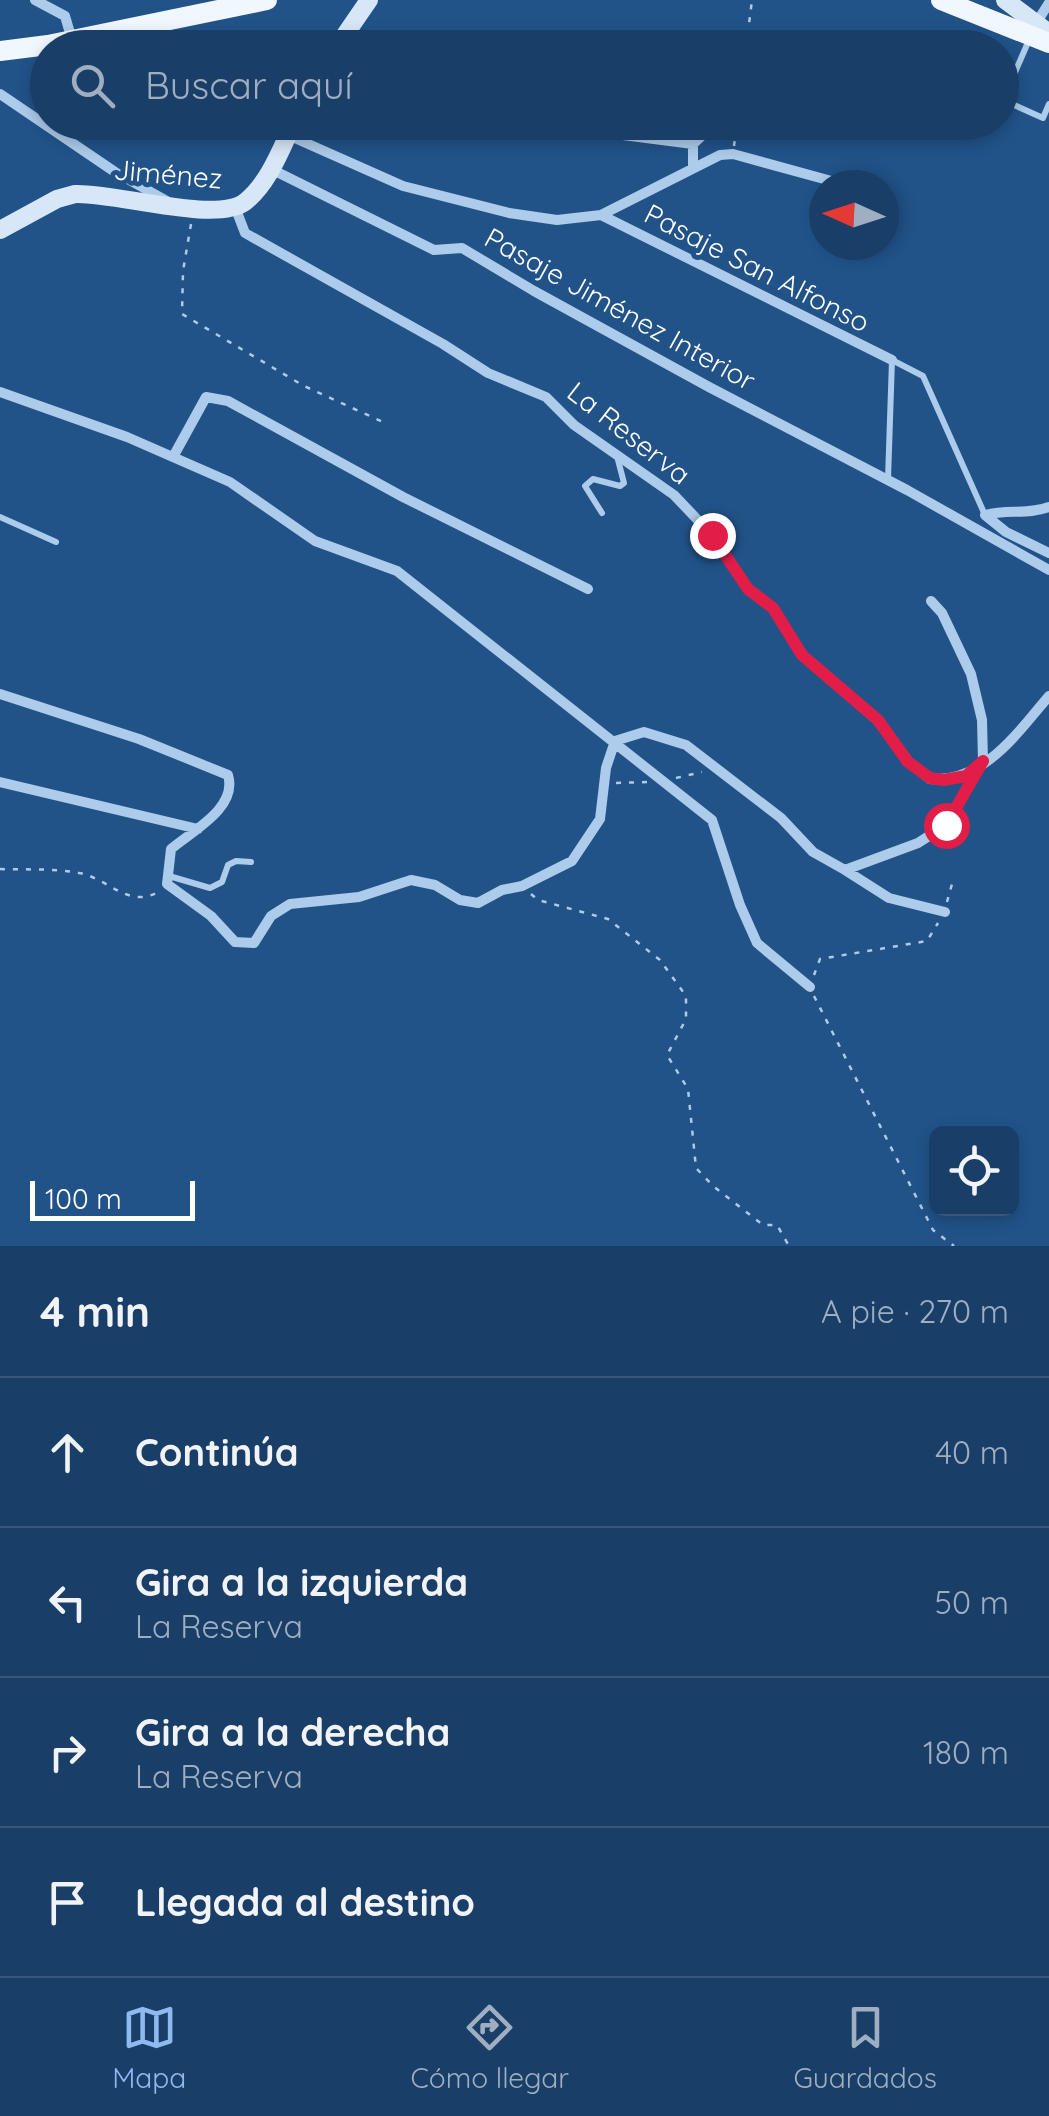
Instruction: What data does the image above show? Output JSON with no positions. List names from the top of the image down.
{
  "streets": {
    "street": [
      "Jiménez",
      "Pasaje San Alfonso",
      "Pasaje Jiménez Interior",
      "La Reserva"
    ]
  },
  "crossings": [
    ["Jiménez", "Pasaje Jiménez Interior"],
    ["Jiménez", "La Reserva"]
  ],
  "scale_bar": "100 m",
  "north": "left",
  "page": {
    "search": "Buscar aquí",
    "scale": "100 m",
    "heading": ["4 min", "A pie · 270 m"],
    "list": [
      ["Continúa", "40 m"],
      ["Gira a la izquierda", "La Reserva", "50 m"],
      ["Gira a la derecha", "La Reserva", "180 m"],
      "Llegada al destino"
    ],
    "nav": ["Mapa", "Cómo llegar", "Guardados"]
  }
}
